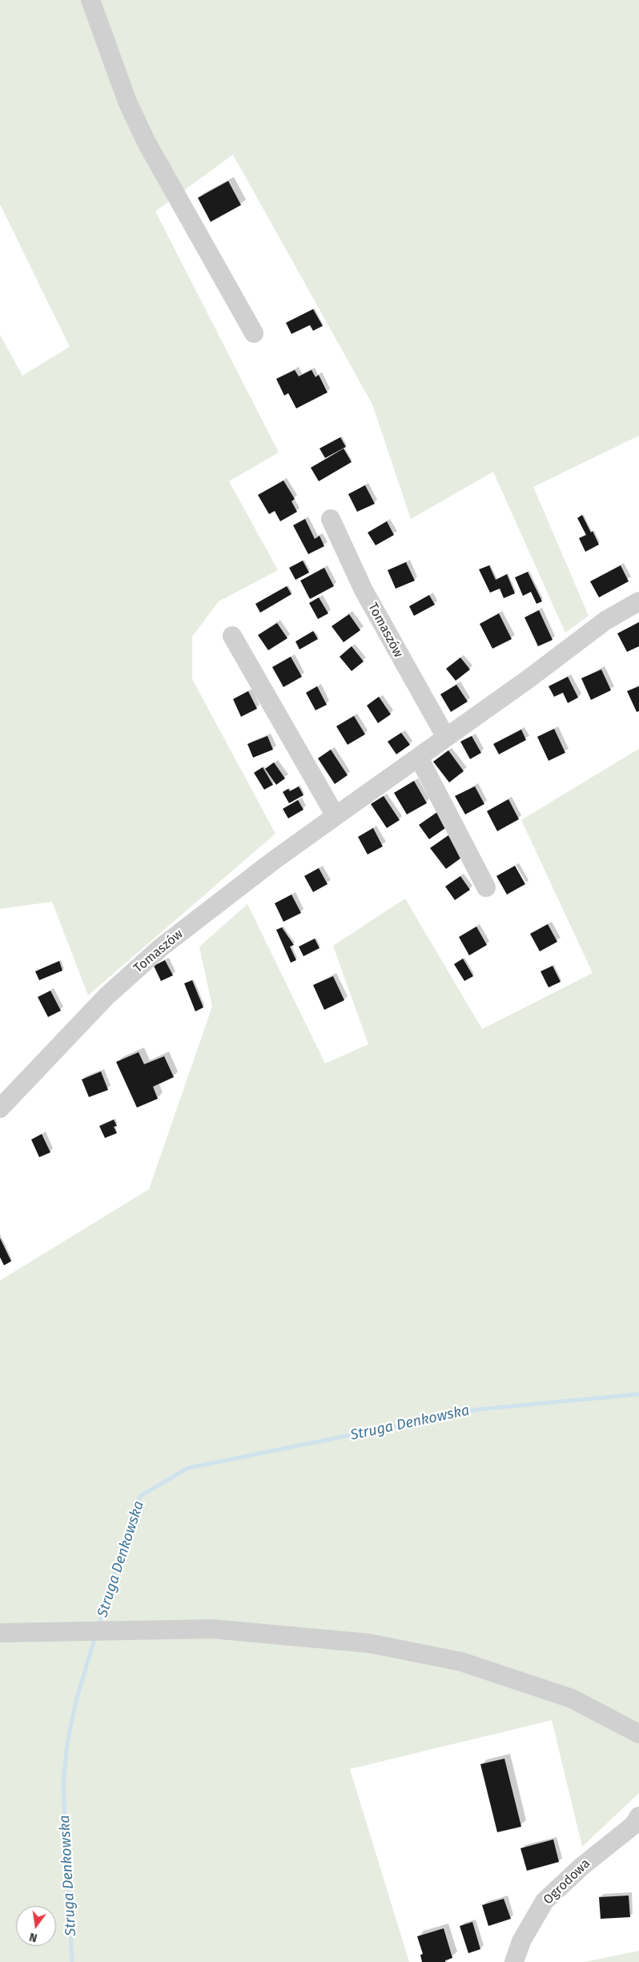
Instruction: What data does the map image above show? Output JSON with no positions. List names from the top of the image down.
{
  "streets": {
    "street": ["Tomaszów", "Ogrodowa"]
  },
  "water": ["Struga Denkowska"],
  "north": "bottom"
}
